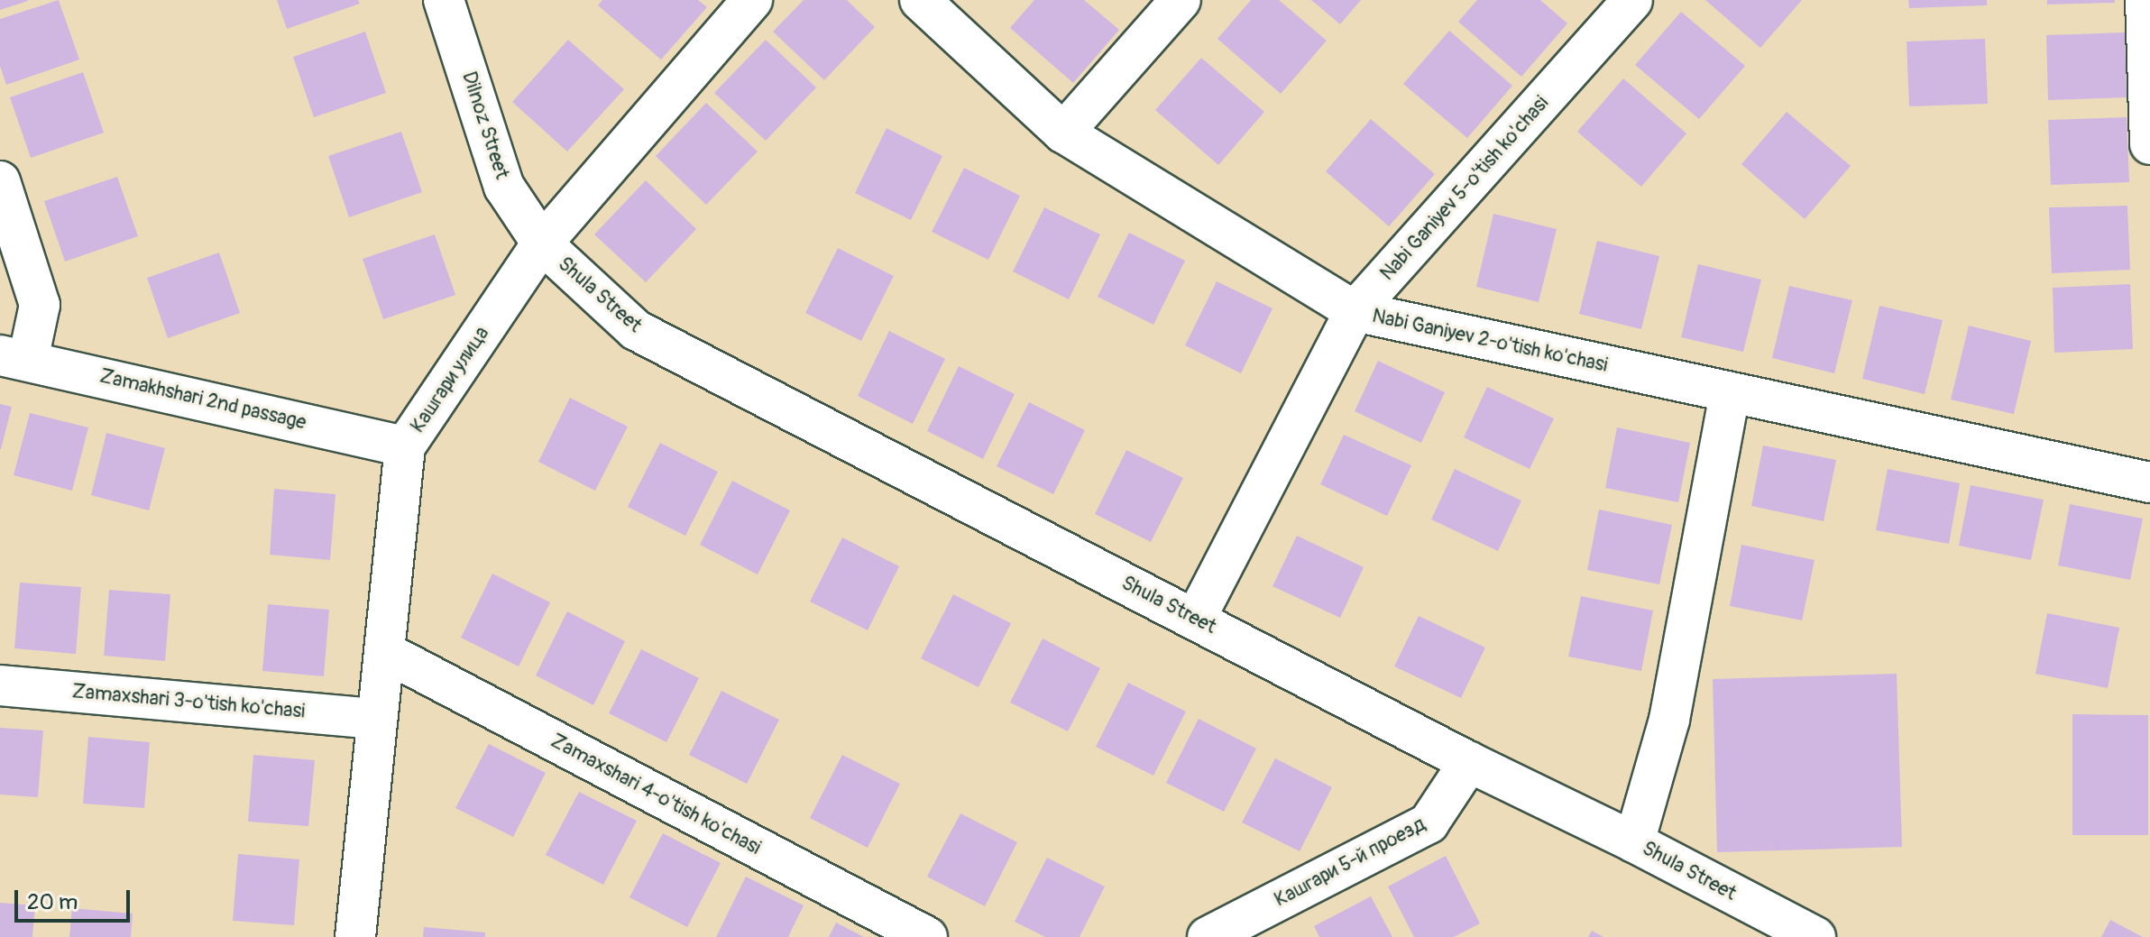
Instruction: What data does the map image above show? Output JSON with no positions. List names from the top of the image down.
{
  "streets": {
    "street": [
      "Dilnoz Street",
      "Nabi Ganiyev 5-o'tish ko'chasi",
      "Shula Street",
      "Nabi Ganiyev 2-o'tish ko'chasi",
      "Кашгари улица",
      "Zamakhshari 2nd passage",
      "Zamaxshari 3-o'tish ko'chasi",
      "Zamaxshari 4-o'tish ko'chasi",
      "Кашгари 5-й проезд"
    ]
  },
  "crossings": [
    ["Dilnoz Street", "Shula Street"],
    ["Dilnoz Street", "Кашгари улица"],
    ["Nabi Ganiyev 5-o'tish ko'chasi", "Shula Street"],
    ["Nabi Ganiyev 5-o'tish ko'chasi", "Nabi Ganiyev 2-o'tish ko'chasi"],
    ["Shula Street", "Кашгари улица"],
    ["Shula Street", "Кашгари 5-й проезд"],
    ["Кашгари улица", "Zamakhshari 2nd passage"],
    ["Кашгари улица", "Zamaxshari 3-o'tish ko'chasi"],
    ["Кашгари улица", "Zamaxshari 4-o'tish ko'chasi"]
  ],
  "scale_bar": "20 m"
}
